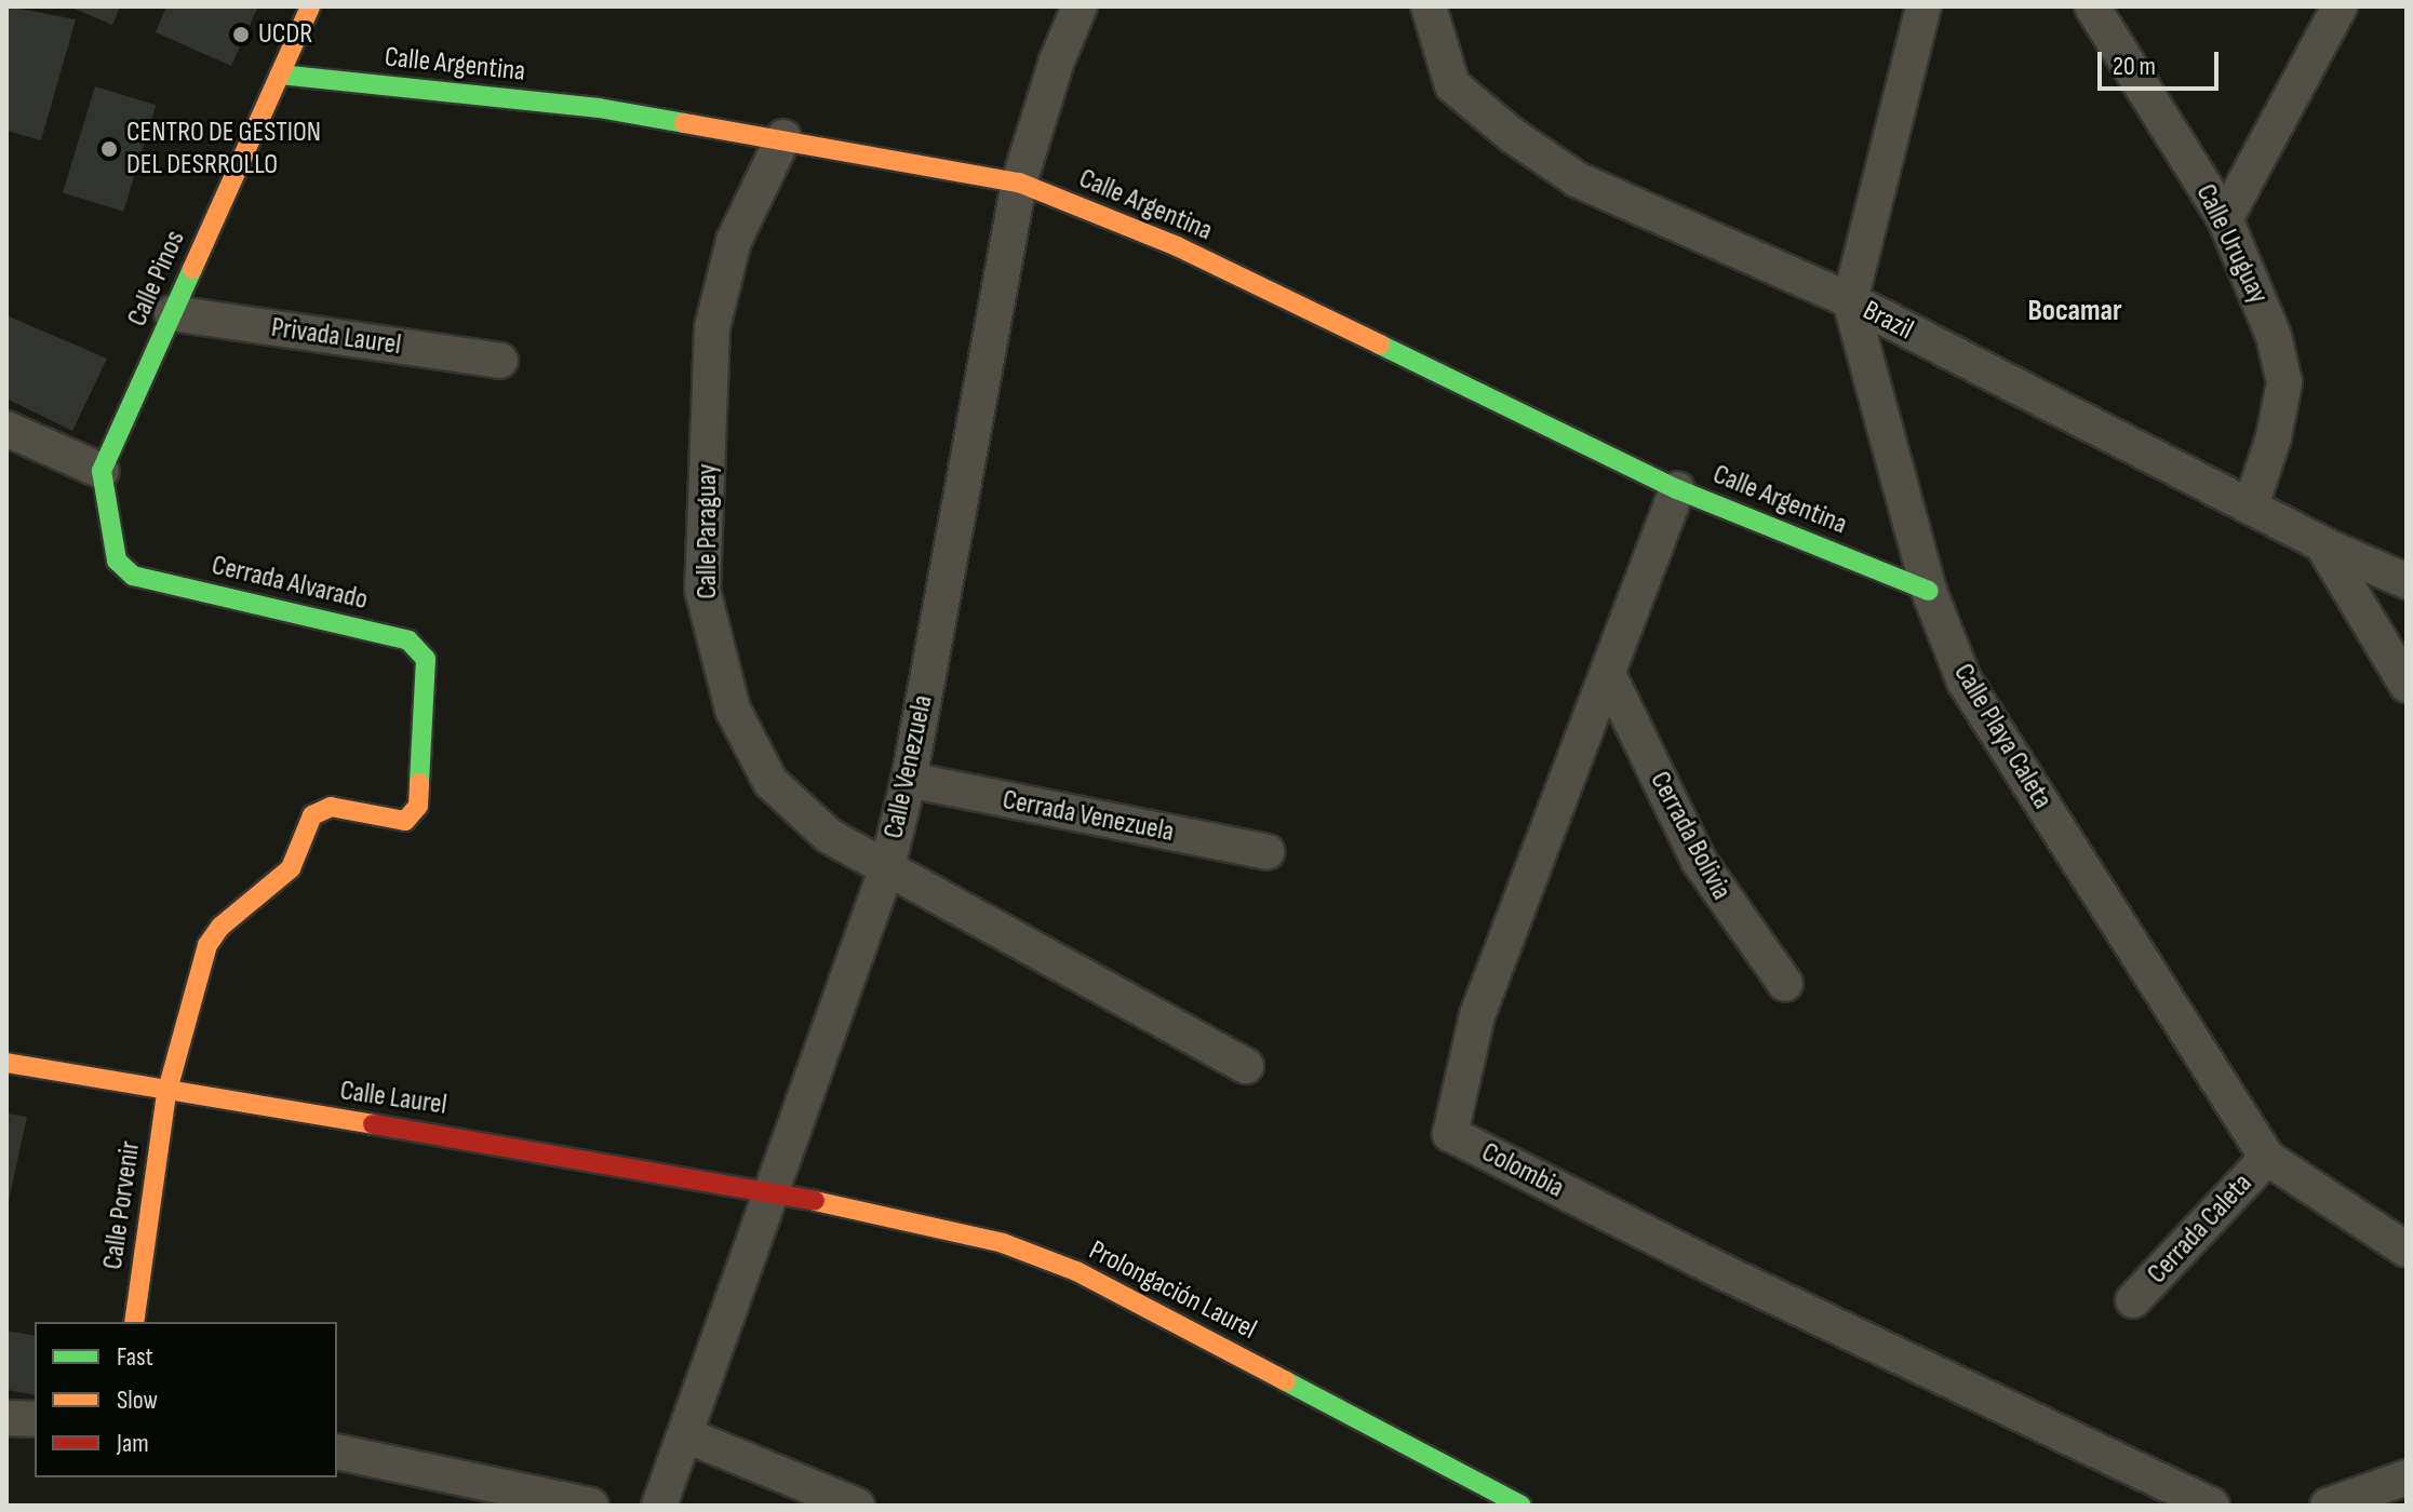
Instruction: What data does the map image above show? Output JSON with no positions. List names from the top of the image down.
{
  "streets": {
    "street": [
      "Calle Argentina",
      "Calle Uruguay",
      "Calle Pinos",
      "Brazil",
      "Privada Laurel",
      "Calle Paraguay",
      "Cerrada Alvarado",
      "Calle Playa Caleta",
      "Calle Venezuela",
      "Cerrada Venezuela",
      "Cerrada Bolivia",
      "Calle Laurel",
      "Colombia",
      "Calle Porvenir",
      "Cerrada Caleta",
      "Prolongación Laurel"
    ]
  },
  "crossings": [
    ["Calle Argentina", "Calle Pinos"],
    ["Calle Argentina", "Calle Paraguay"],
    ["Calle Argentina", "Calle Playa Caleta"],
    ["Calle Argentina", "Calle Venezuela"],
    ["Calle Argentina", "Colombia"],
    ["Calle Uruguay", "Brazil"],
    ["Calle Pinos", "Privada Laurel"],
    ["Calle Pinos", "Cerrada Alvarado"],
    ["Brazil", "Calle Playa Caleta"],
    ["Calle Paraguay", "Calle Venezuela"],
    ["Cerrada Alvarado", "Calle Porvenir"],
    ["Calle Playa Caleta", "Cerrada Caleta"],
    ["Calle Venezuela", "Cerrada Venezuela"],
    ["Calle Venezuela", "Calle Laurel"],
    ["Calle Venezuela", "Prolongación Laurel"],
    ["Cerrada Bolivia", "Colombia"],
    ["Calle Laurel", "Calle Porvenir"],
    ["Calle Laurel", "Prolongación Laurel"]
  ],
  "districts": ["Bocamar"],
  "places": ["UCDR", "CENTRO DE GESTION DEL DESRROLLO"],
  "legend": ["Fast", "Slow", "Jam"],
  "scale_bar": "20 m"
}
